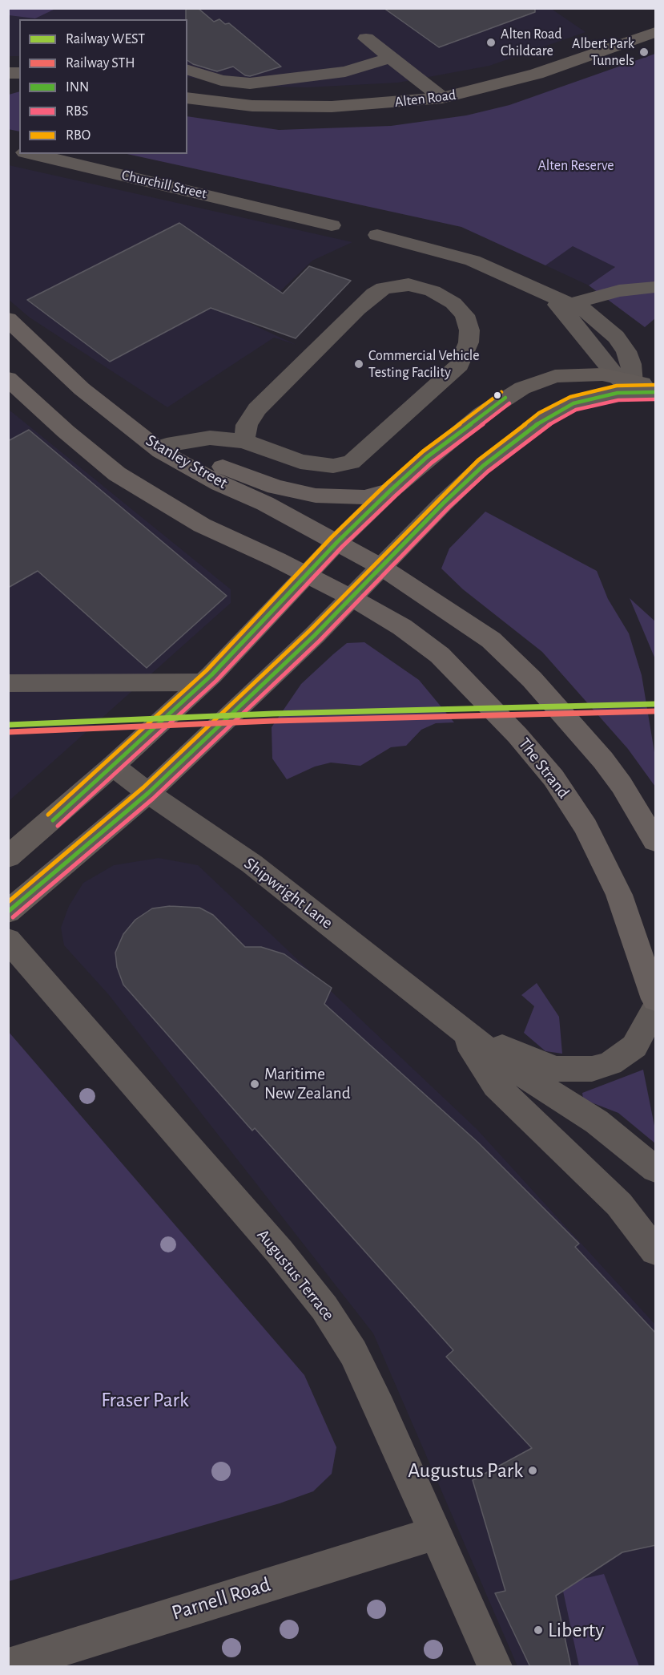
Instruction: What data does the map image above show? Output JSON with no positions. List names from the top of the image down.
{
  "streets": {
    "highway": ["Stanley Street", "The Strand"],
    "main road": ["Alten Road"],
    "street": [
      "Churchill Street",
      "Shipwright Lane",
      "Augustus Terrace",
      "Parnell Road"
    ]
  },
  "crossings": [
    ["Augustus Terrace", "Parnell Road"]
  ],
  "parks": ["Alten Reserve", "Fraser Park"],
  "places": [
    "Alten Road Childcare",
    "Albert Park Tunnels",
    "Commercial Vehicle Testing Facility",
    "Maritime New Zealand",
    "Augustus Park",
    "Liberty"
  ],
  "lines": [
    "transit line RBO",
    "transit line INN",
    "transit line RBS",
    "rail line WEST",
    "rail line STH"
  ],
  "legend": [
    "Railway WEST",
    "Railway STH",
    "INN",
    "RBS",
    "RBO"
  ]
}
